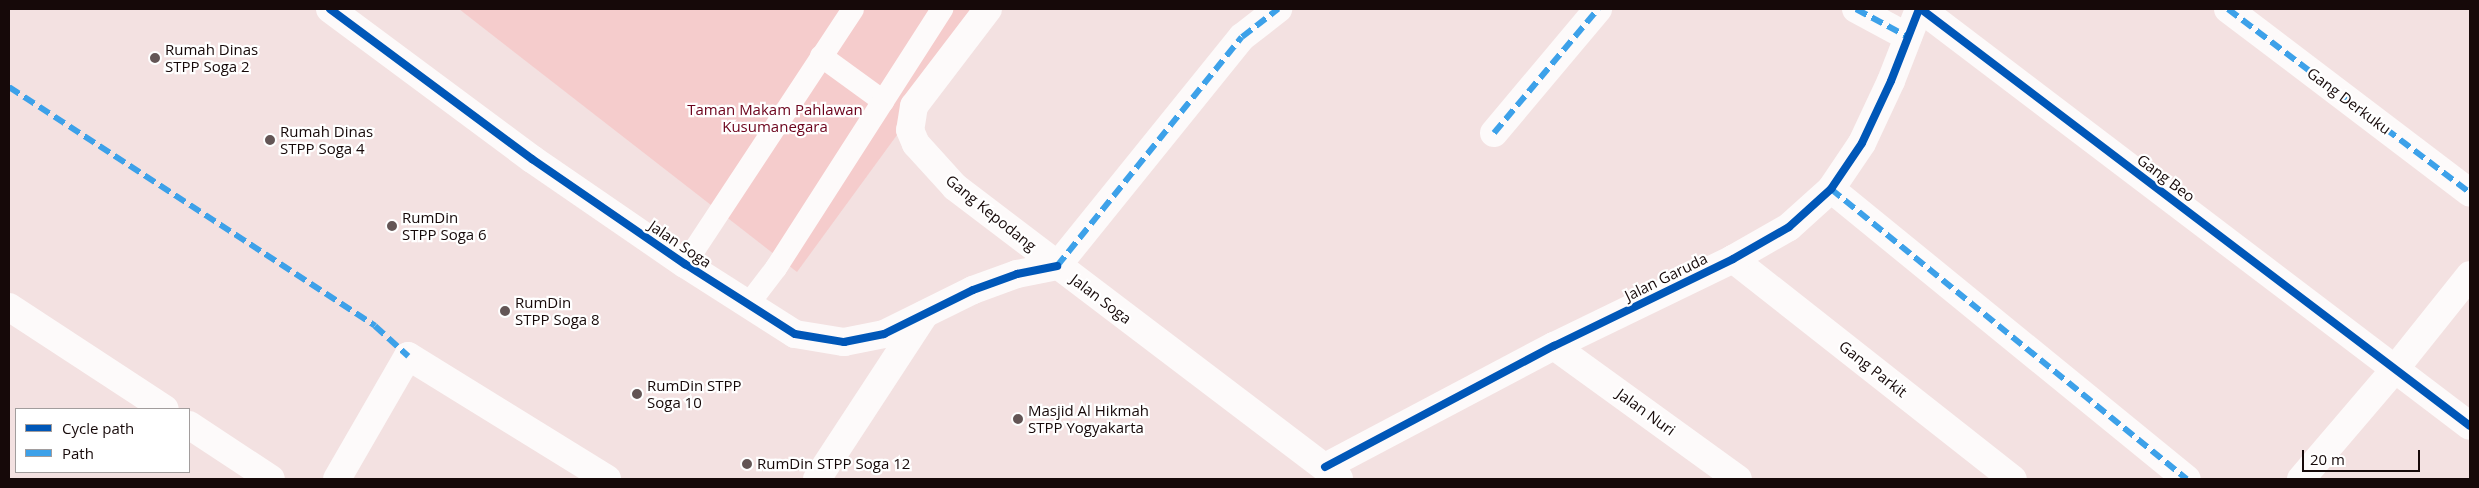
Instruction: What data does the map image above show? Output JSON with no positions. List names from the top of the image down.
{
  "streets": {
    "street": [
      "Gang Derkuku",
      "Gang Beo",
      "Gang Kepodang",
      "Jalan Soga",
      "Jalan Garuda",
      "Gang Parkit",
      "Jalan Nuri"
    ]
  },
  "crossings": [
    ["Gang Beo", "Jalan Garuda"],
    ["Gang Kepodang", "Jalan Soga"],
    ["Jalan Soga", "Jalan Garuda"],
    ["Jalan Garuda", "Gang Parkit"],
    ["Jalan Garuda", "Jalan Nuri"]
  ],
  "parks": ["Taman Makam Pahlawan Kusumanegara"],
  "places": [
    "Rumah Dinas STPP Soga 2",
    "Rumah Dinas STPP Soga 4",
    "RumDin STPP Soga 6",
    "RumDin STPP Soga 8",
    "RumDin STPP Soga 10",
    "Masjid Al Hikmah STPP Yogyakarta",
    "RumDin STPP Soga 12"
  ],
  "legend": ["Cycle path", "Path"],
  "scale_bar": "20 m"
}
